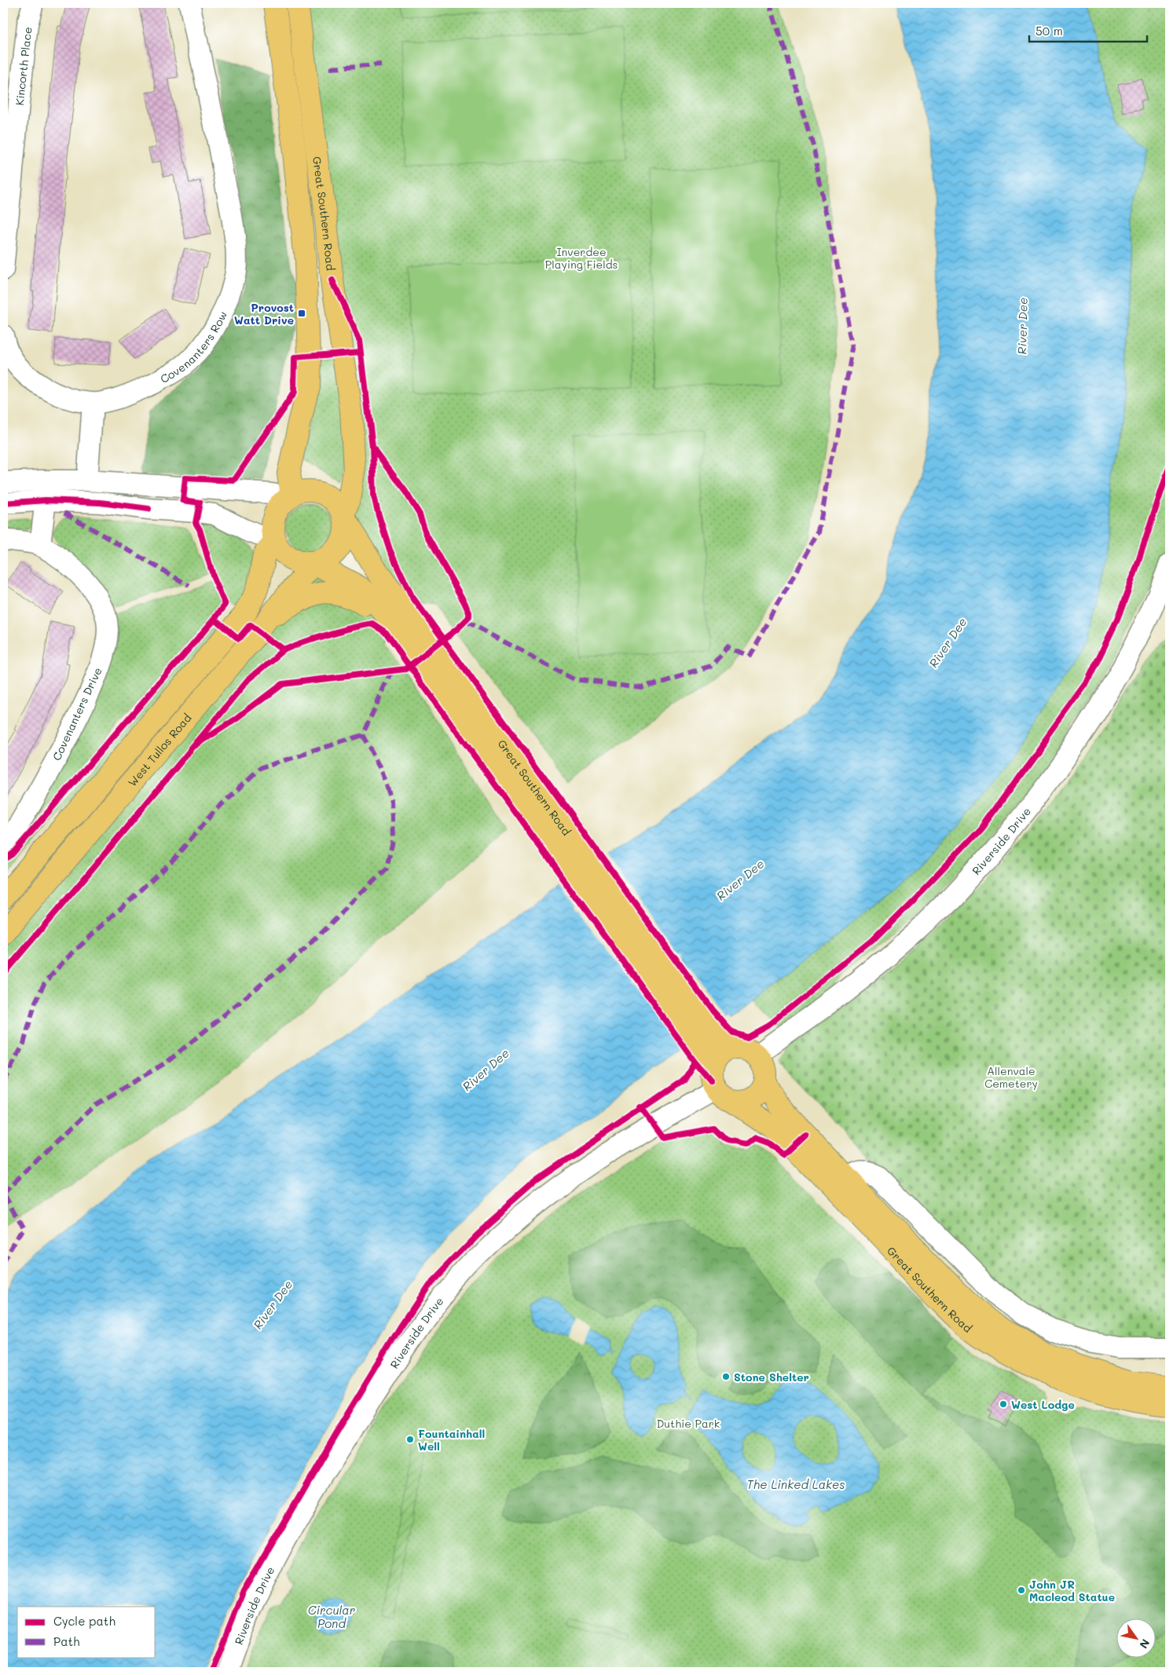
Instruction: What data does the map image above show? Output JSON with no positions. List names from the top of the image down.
{
  "streets": {
    "main road": ["Great Southern Road", "West Tullos Road"],
    "street": [
      "Kincorth Place",
      "Covenanters Row",
      "Covenanters Drive",
      "Riverside Drive"
    ]
  },
  "crossings": [
    ["Great Southern Road", "West Tullos Road"],
    ["Great Southern Road", "Riverside Drive"]
  ],
  "water": ["River Dee", "The Linked Lakes", "Circular Pond"],
  "parks": ["Inverdee Playing Fields", "Allenvale Cemetery", "Duthie Park"],
  "places": {
    "transit": ["Provost Watt Drive"],
    "other": [
      "Stone Shelter",
      "West Lodge",
      "Fountainhall Well",
      "John JR Macleod Statue"
    ]
  },
  "legend": ["Cycle path", "Path"],
  "scale_bar": "50 m",
  "north": "bottom right"
}
